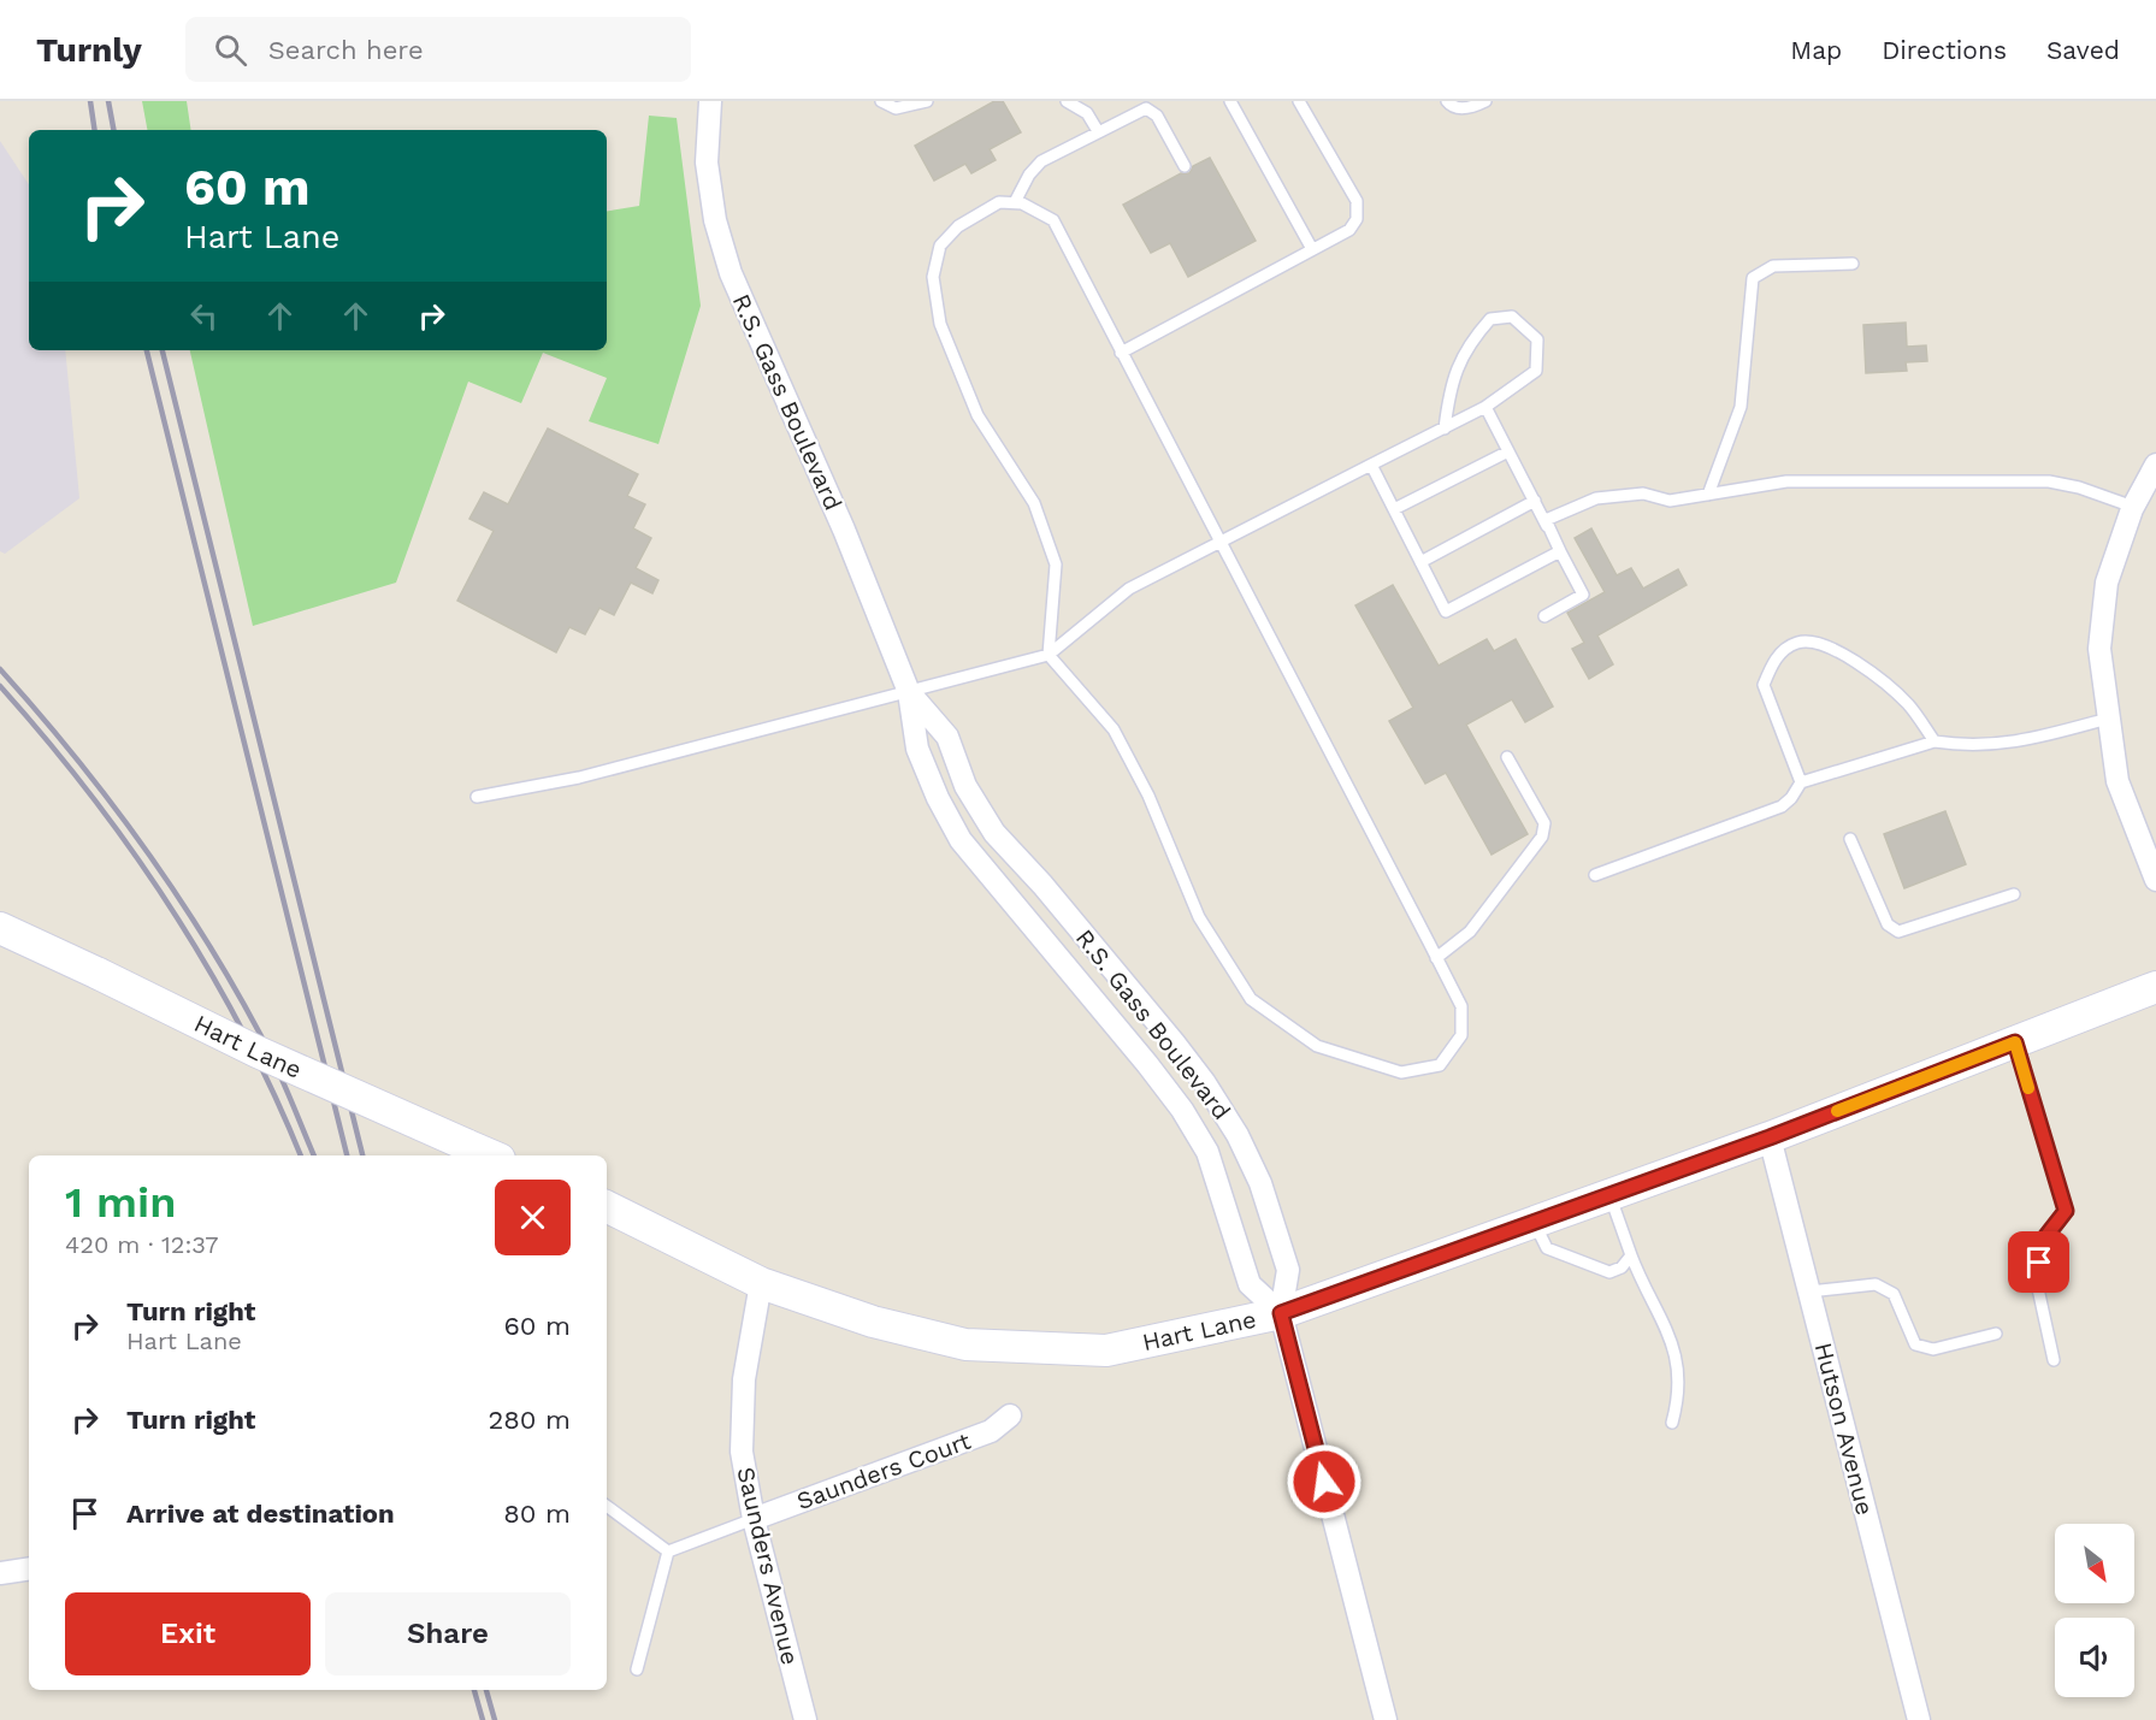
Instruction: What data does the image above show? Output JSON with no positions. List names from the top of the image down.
{
  "streets": {
    "main road": ["Hart Lane"],
    "street": [
      "R.S. Gass Boulevard",
      "Hutson Avenue",
      "Saunders Court",
      "Saunders Avenue"
    ]
  },
  "crossings": [
    ["R.S. Gass Boulevard", "Hart Lane"],
    ["Hart Lane", "Hutson Avenue"],
    ["Hart Lane", "Saunders Avenue"],
    ["Saunders Court", "Saunders Avenue"]
  ],
  "north": "bottom right",
  "page": {
    "header": "Turnly",
    "search": "Search here",
    "nav": ["Map", "Directions", "Saved"],
    "turn": ["60 m", "Hart Lane"],
    "heading": ["1 min", "420 m · 12:37"],
    "list": [
      {
        "name": "Turn right",
        "note": "Hart Lane",
        "value": "60 m"
      },
      {
        "name": "Turn right",
        "value": "280 m"
      },
      {
        "name": "Arrive at destination",
        "value": "80 m"
      }
    ],
    "buttons": ["Exit", "Share"]
  }
}
